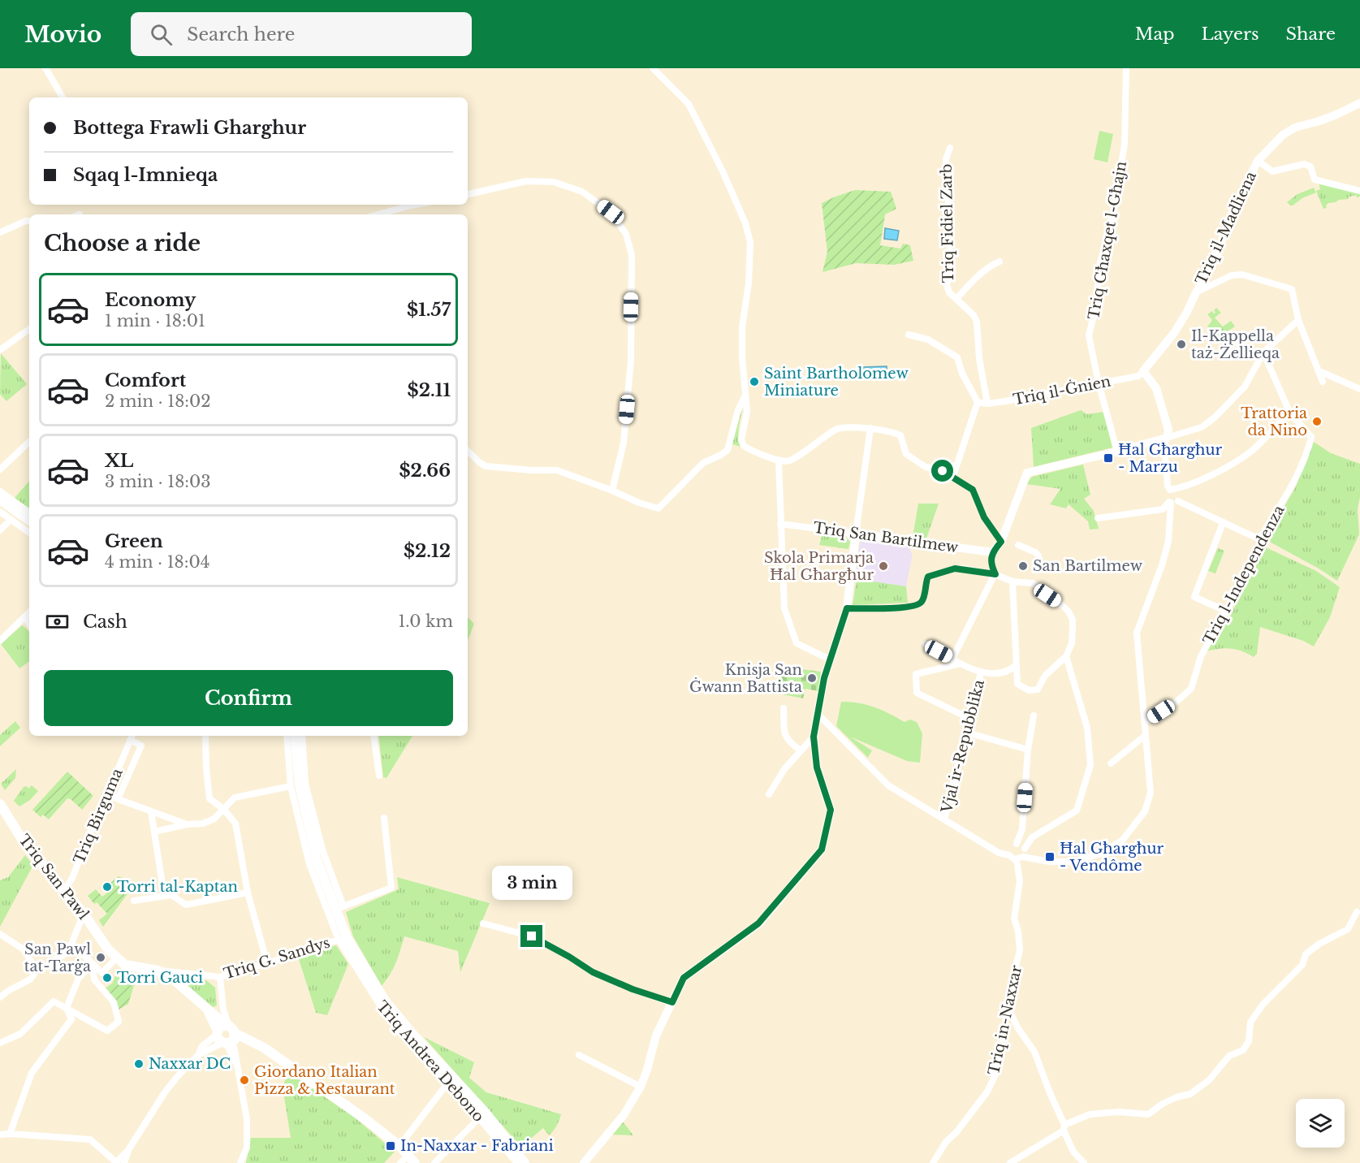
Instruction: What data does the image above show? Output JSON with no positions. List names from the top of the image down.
{
  "streets": {
    "main road": ["Triq San Pawl", "Triq Andrea Debono"],
    "street": [
      "Triq Fidiel Zarb",
      "Triq il-Madliena",
      "Triq Għaxqet l-Għajn",
      "Triq il-Ġnien",
      "Triq San Bartilmew",
      "Triq l-Independenza",
      "Vjal ir-Repubblika",
      "Triq Birguma",
      "Triq G. Sandys",
      "Triq in-Naxxar"
    ]
  },
  "crossings": [
    ["Triq Fidiel Zarb", "Triq il-Ġnien"],
    ["Triq il-Madliena", "Triq il-Ġnien"],
    ["Triq Għaxqet l-Għajn", "Triq il-Ġnien"],
    ["Triq Birguma", "Triq San Pawl"],
    ["Triq San Pawl", "Triq G. Sandys"],
    ["Triq G. Sandys", "Triq Andrea Debono"]
  ],
  "places": {
    "other": [
      "Il-Kappella taż-Żellieqa",
      "Saint Bartholomew Miniature",
      "Trattoria da Nino",
      "Skola Primarja Ħal Għargħur",
      "San Bartilmew",
      "Knisja San Ġwann Battista",
      "Torri tal-Kaptan",
      "San Pawl tat-Tarġa",
      "Torri Gauci",
      "Naxxar DC",
      "Giordano Italian Pizza & Restaurant"
    ],
    "transit": ["Ħal Għargħur - Marzu", "Ħal Għargħur - Vendôme", "In-Naxxar - Fabriani"]
  },
  "page": {
    "header": "Movio",
    "search": "Search here",
    "nav": ["Map", "Layers", "Share"],
    "banner": ["Bottega Frawli Gharghur", "Sqaq l-Imnieqa"],
    "heading": "Choose a ride",
    "list": [
      {
        "name": "Economy",
        "note": "1 min · 18:01",
        "value": "$1.57"
      },
      {
        "name": "Comfort",
        "note": "2 min · 18:02",
        "value": "$2.11"
      },
      {
        "name": "XL",
        "note": "3 min · 18:03",
        "value": "$2.66"
      },
      {
        "name": "Green",
        "note": "4 min · 18:04",
        "value": "$2.12"
      }
    ],
    "pay": ["Cash", "1.0 km"],
    "buttons": "Confirm",
    "bubble": "3 min"
  }
}
